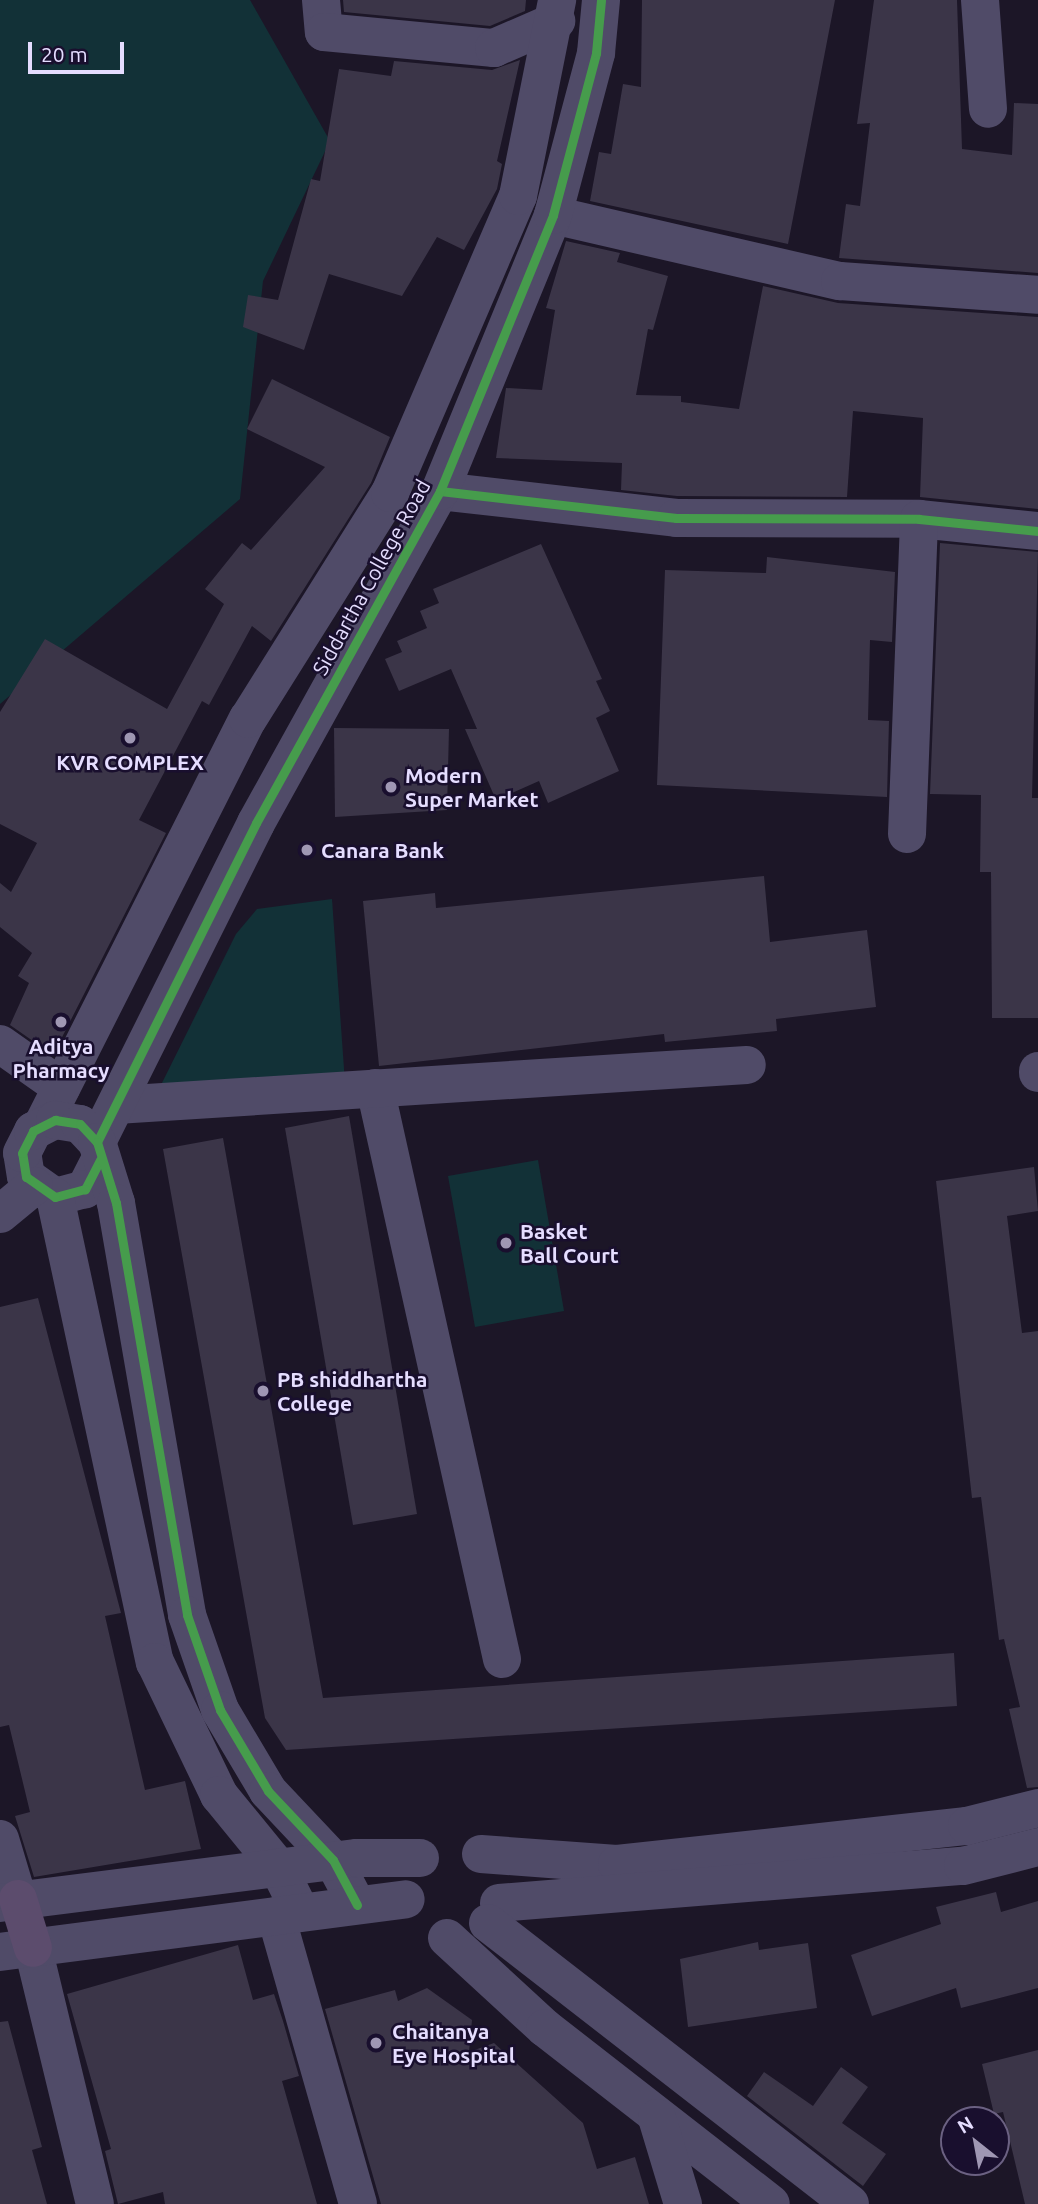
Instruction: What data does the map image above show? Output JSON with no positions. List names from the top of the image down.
{
  "streets": {
    "street": ["Siddartha College Road"]
  },
  "places": [
    "KVR COMPLEX",
    "Modern Super Market",
    "Canara Bank",
    "Aditya Pharmacy",
    "Basket Ball Court",
    "PB shiddhartha College",
    "Chaitanya Eye Hospital"
  ],
  "scale_bar": "20 m",
  "north": "top left"
}
